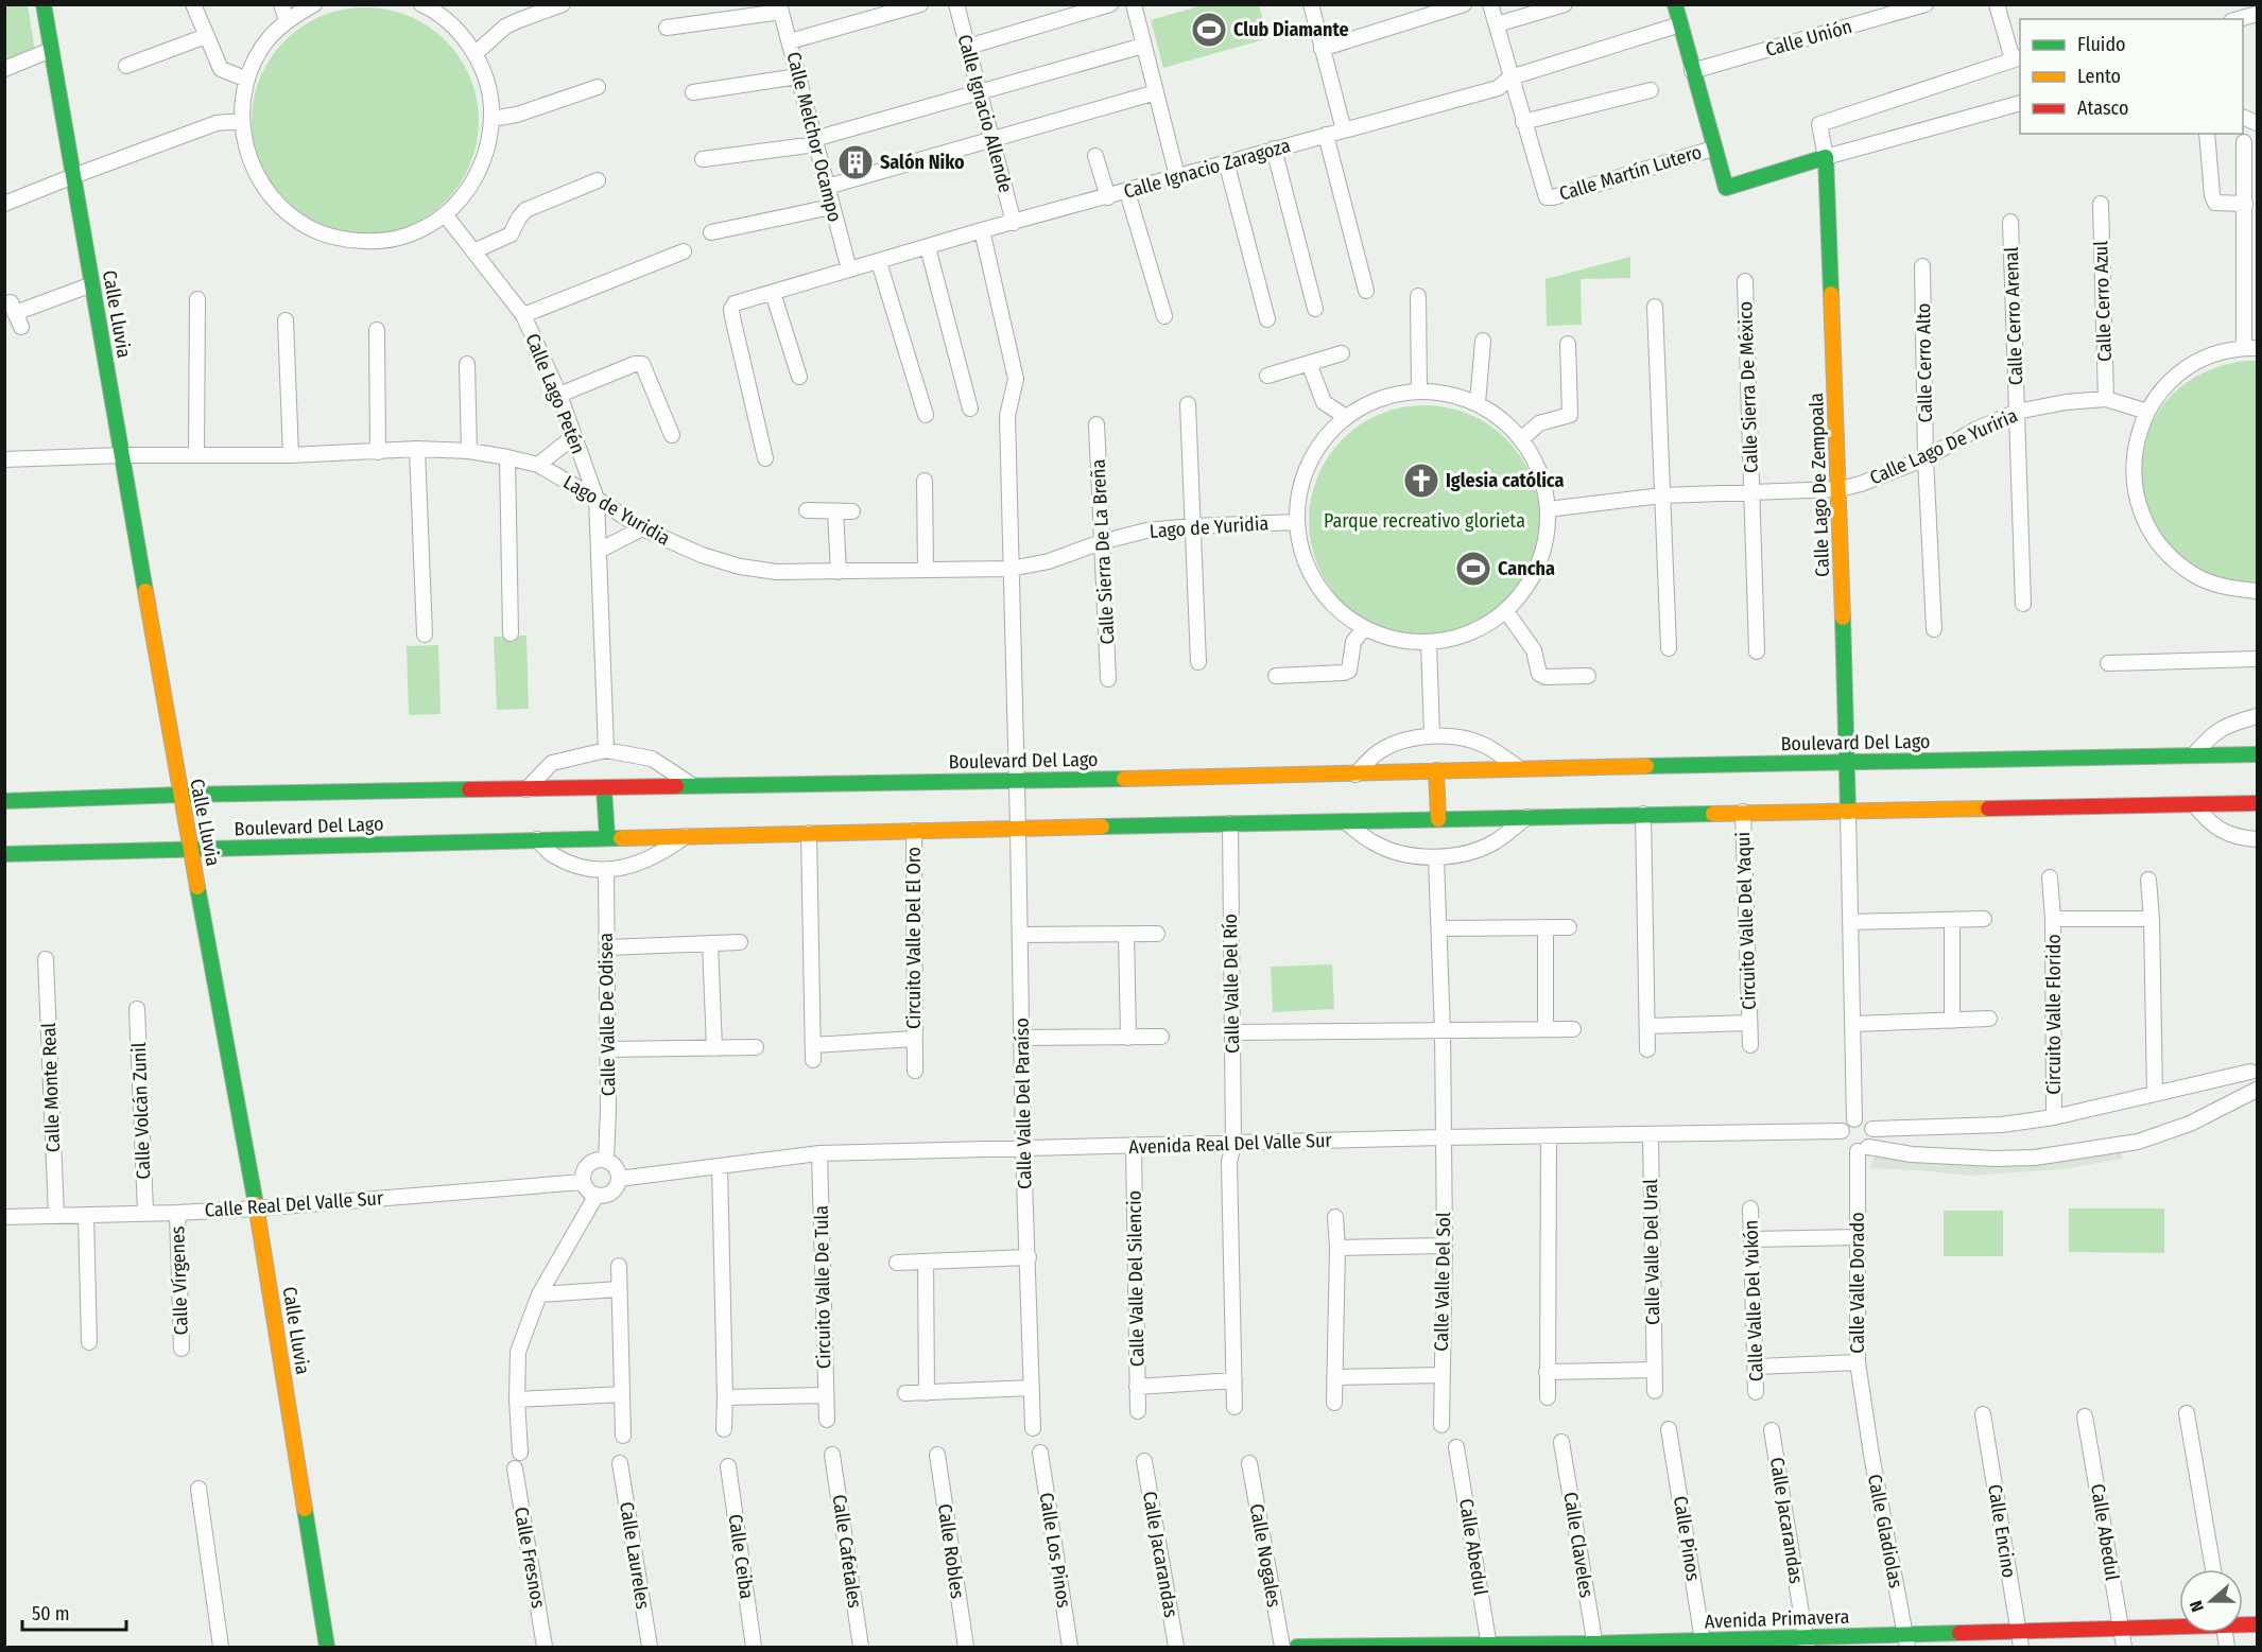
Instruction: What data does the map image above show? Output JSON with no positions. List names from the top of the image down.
{
  "streets": {
    "street": [
      "Calle Unión",
      "Calle Ignacio Allende",
      "Calle Melchor Ocampo",
      "Calle Ignacio Zaragoza",
      "Calle Martín Lutero",
      "Calle Cerro Azul",
      "Calle Lluvia",
      "Calle Cerro Arenal",
      "Calle Cerro Alto",
      "Calle Sierra De México",
      "Calle Lago Petén",
      "Calle Lago De Yuriria",
      "Calle Lago De Zempoala",
      "Lago de Yuridia",
      "Calle Sierra De La Breña",
      "Boulevard Del Lago",
      "Circuito Valle Del Yaqui",
      "Circuito Valle Del El Oro",
      "Calle Valle Del Río",
      "Calle Valle De Odisea",
      "Circuito Valle Florido",
      "Calle Monte Real",
      "Calle Valle Del Paraíso",
      "Calle Volcán Zunil",
      "Avenida Real Del Valle Sur",
      "Calle Real Del Valle Sur",
      "Calle Valle Del Ural",
      "Calle Valle Del Silencio",
      "Calle Vírgenes",
      "Calle Valle Del Sol",
      "Calle Valle Dorado",
      "Circuito Valle De Tula",
      "Calle Valle Del Yukón",
      "Calle Jacarandas",
      "Calle Gladiolas",
      "Calle Encino",
      "Calle Abedul",
      "Calle Pinos",
      "Calle Claveles",
      "Calle Los Pinos",
      "Calle Cafetales",
      "Calle Robles",
      "Calle Laureles",
      "Calle Nogales",
      "Calle Ceiba",
      "Calle Fresnos",
      "Avenida Primavera"
    ]
  },
  "crossings": [
    ["Calle Ignacio Allende", "Calle Ignacio Zaragoza"],
    ["Calle Melchor Ocampo", "Calle Ignacio Zaragoza"],
    ["Calle Ignacio Zaragoza", "Calle Valle Del Paraíso"],
    ["Calle Cerro Azul", "Calle Lago De Yuriria"],
    ["Calle Lluvia", "Lago de Yuridia"],
    ["Calle Lluvia", "Boulevard Del Lago"],
    ["Calle Lluvia", "Calle Real Del Valle Sur"],
    ["Calle Cerro Arenal", "Calle Lago De Yuriria"],
    ["Calle Cerro Alto", "Calle Lago De Yuriria"],
    ["Calle Sierra De México", "Calle Lago De Yuriria"],
    ["Calle Lago Petén", "Lago de Yuridia"],
    ["Calle Lago De Yuriria", "Calle Lago De Zempoala"],
    ["Calle Lago De Zempoala", "Boulevard Del Lago"],
    ["Lago de Yuridia", "Calle Sierra De La Breña"],
    ["Lago de Yuridia", "Calle Valle Del Paraíso"],
    ["Boulevard Del Lago", "Circuito Valle Del Yaqui"],
    ["Boulevard Del Lago", "Circuito Valle Del El Oro"],
    ["Boulevard Del Lago", "Calle Valle Del Río"],
    ["Boulevard Del Lago", "Calle Valle Del Paraíso"],
    ["Calle Valle Del Río", "Avenida Real Del Valle Sur"],
    ["Calle Valle De Odisea", "Avenida Real Del Valle Sur"],
    ["Calle Valle De Odisea", "Calle Real Del Valle Sur"],
    ["Calle Monte Real", "Calle Real Del Valle Sur"],
    ["Calle Valle Del Paraíso", "Avenida Real Del Valle Sur"],
    ["Calle Volcán Zunil", "Calle Real Del Valle Sur"],
    ["Avenida Real Del Valle Sur", "Calle Real Del Valle Sur"],
    ["Avenida Real Del Valle Sur", "Calle Valle Del Ural"],
    ["Avenida Real Del Valle Sur", "Calle Valle Del Silencio"],
    ["Avenida Real Del Valle Sur", "Calle Valle Del Sol"],
    ["Avenida Real Del Valle Sur", "Calle Valle Dorado"],
    ["Avenida Real Del Valle Sur", "Circuito Valle De Tula"],
    ["Calle Real Del Valle Sur", "Calle Vírgenes"],
    ["Calle Valle Dorado", "Calle Gladiolas"],
    ["Calle Jacarandas", "Avenida Primavera"],
    ["Calle Gladiolas", "Avenida Primavera"],
    ["Calle Encino", "Avenida Primavera"],
    ["Calle Abedul", "Avenida Primavera"],
    ["Calle Pinos", "Avenida Primavera"],
    ["Calle Claveles", "Avenida Primavera"]
  ],
  "parks": ["Parque recreativo glorieta"],
  "places": {
    "sports": ["Club Diamante", "Cancha"],
    "building": ["Salón Niko"],
    "church": ["Iglesia católica"]
  },
  "legend": ["Fluido", "Lento", "Atasco"],
  "scale_bar": "50 m",
  "north": "left"
}
